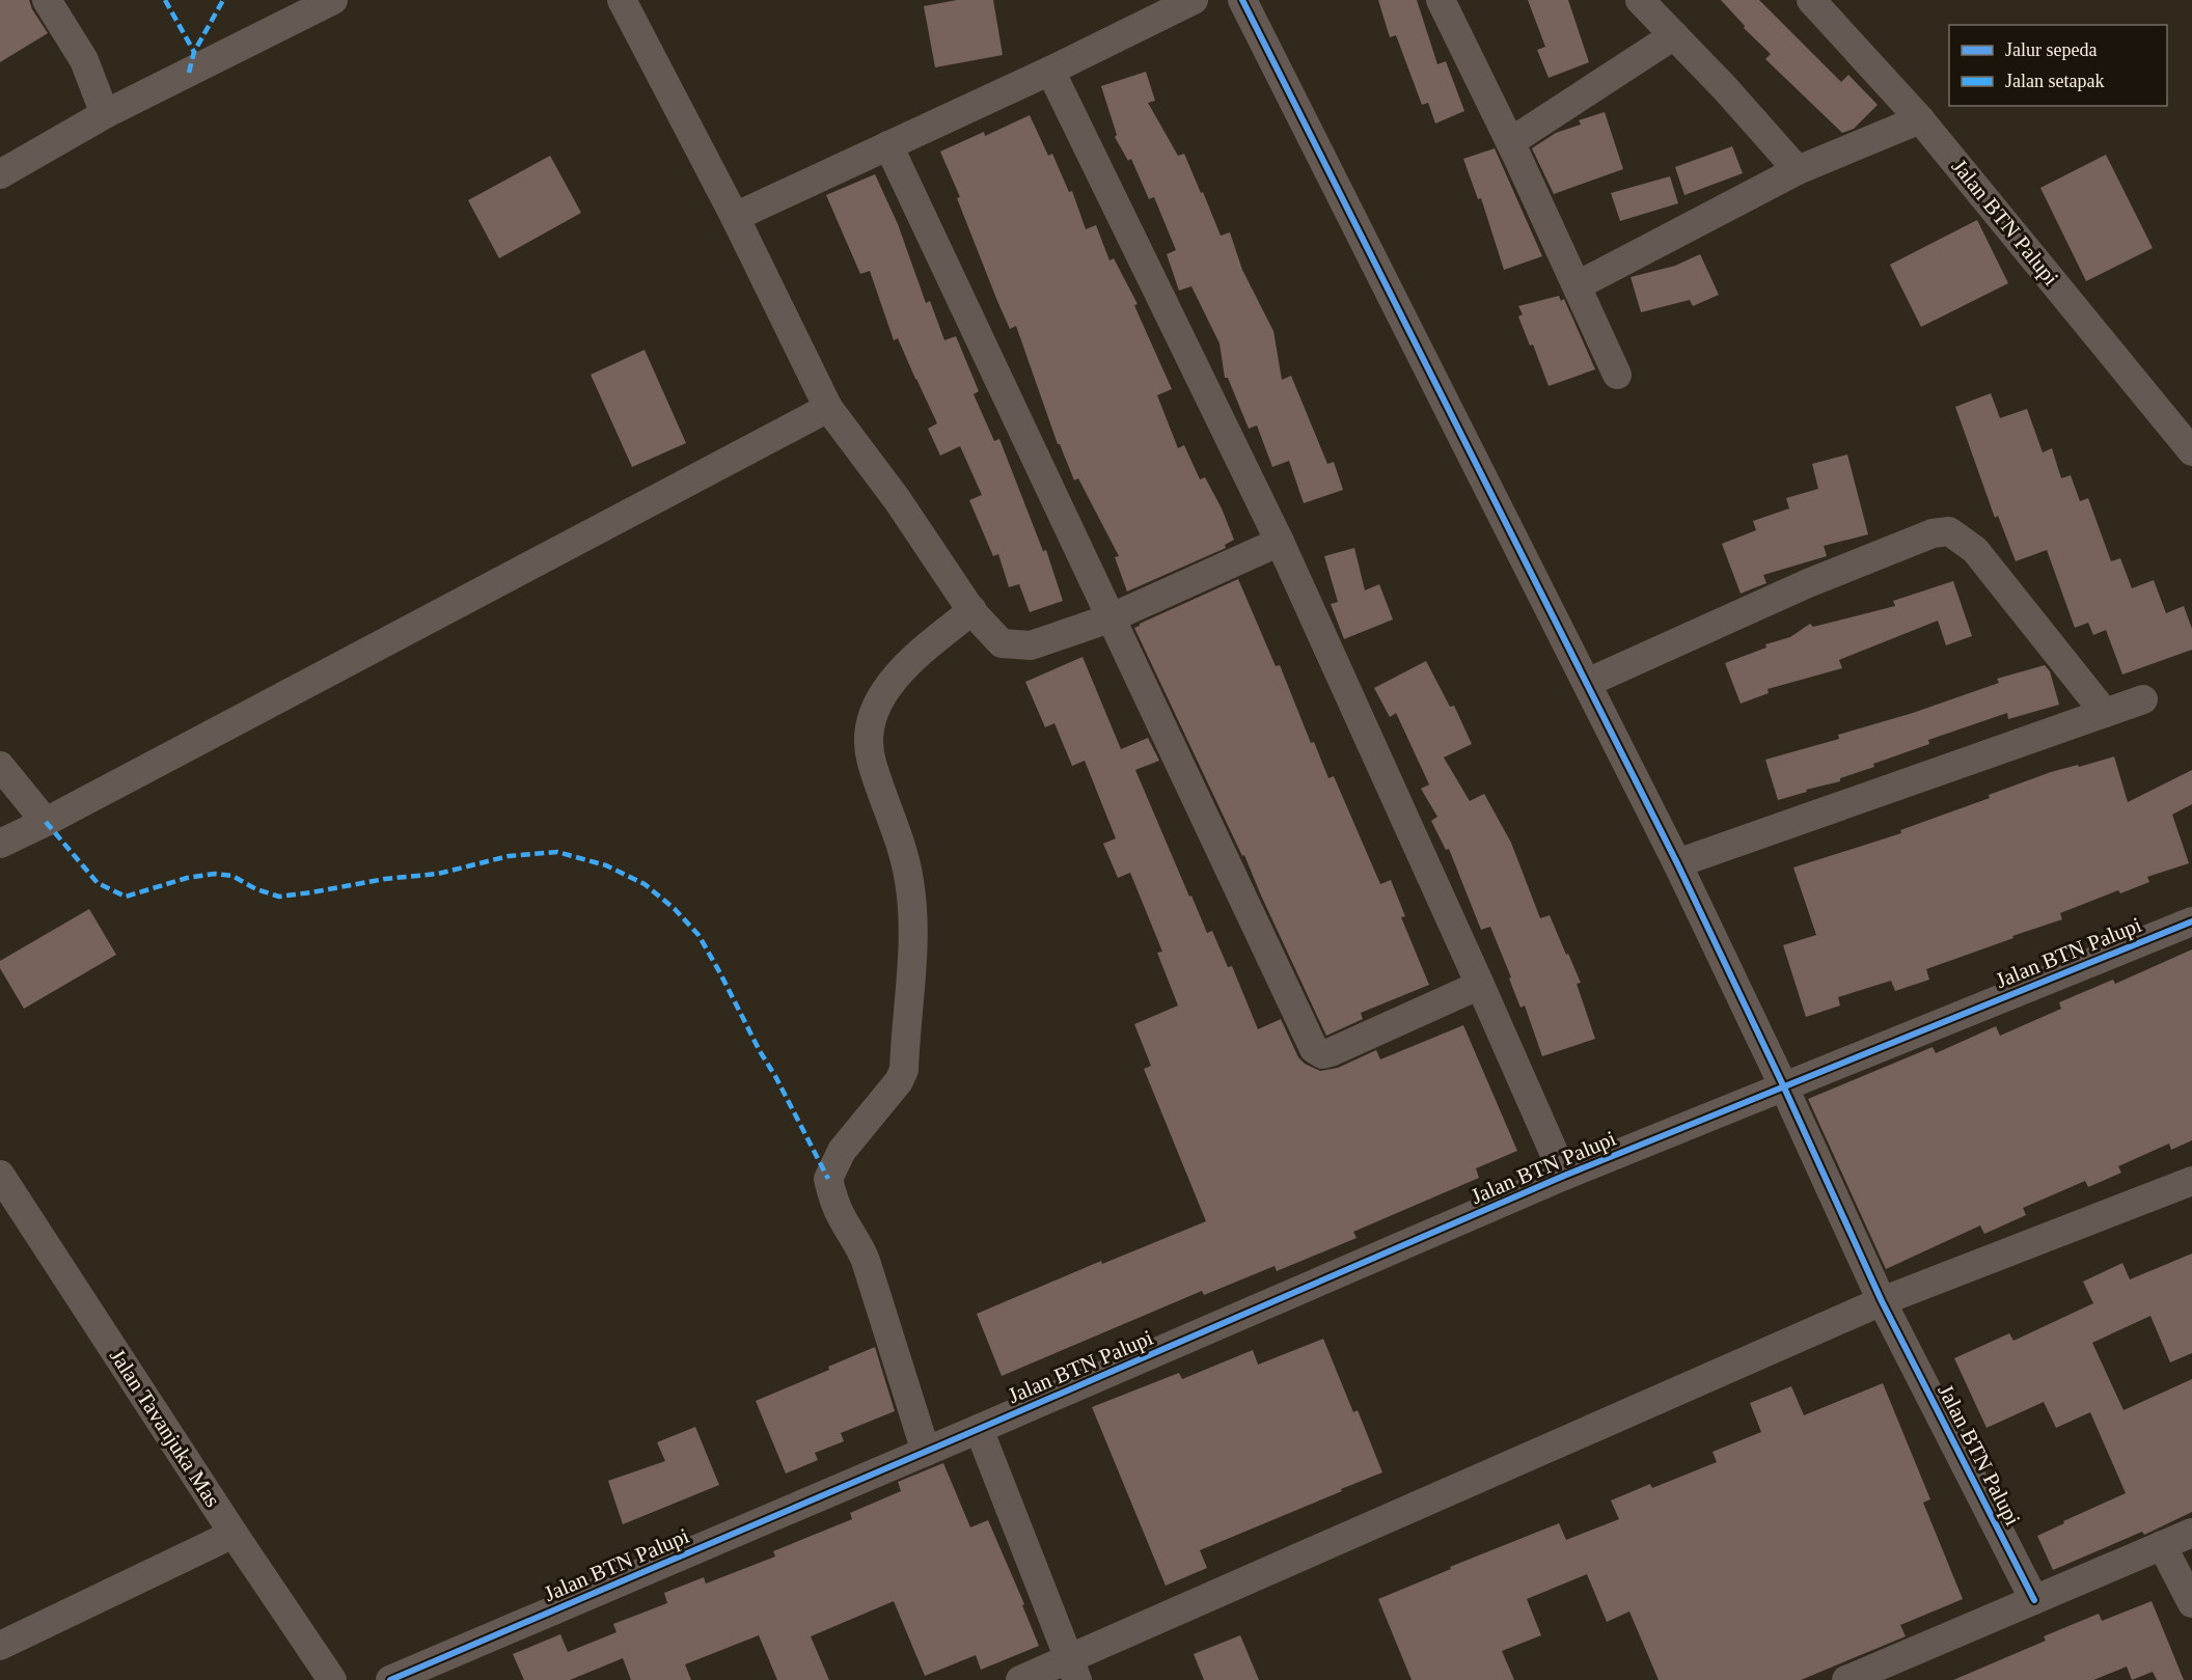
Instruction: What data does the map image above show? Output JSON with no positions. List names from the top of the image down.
{
  "streets": {
    "street": ["Jalan BTN Palupi", "Jalan Tavanjuka Mas"]
  },
  "legend": ["Jalur sepeda", "Jalan setapak"]
}
